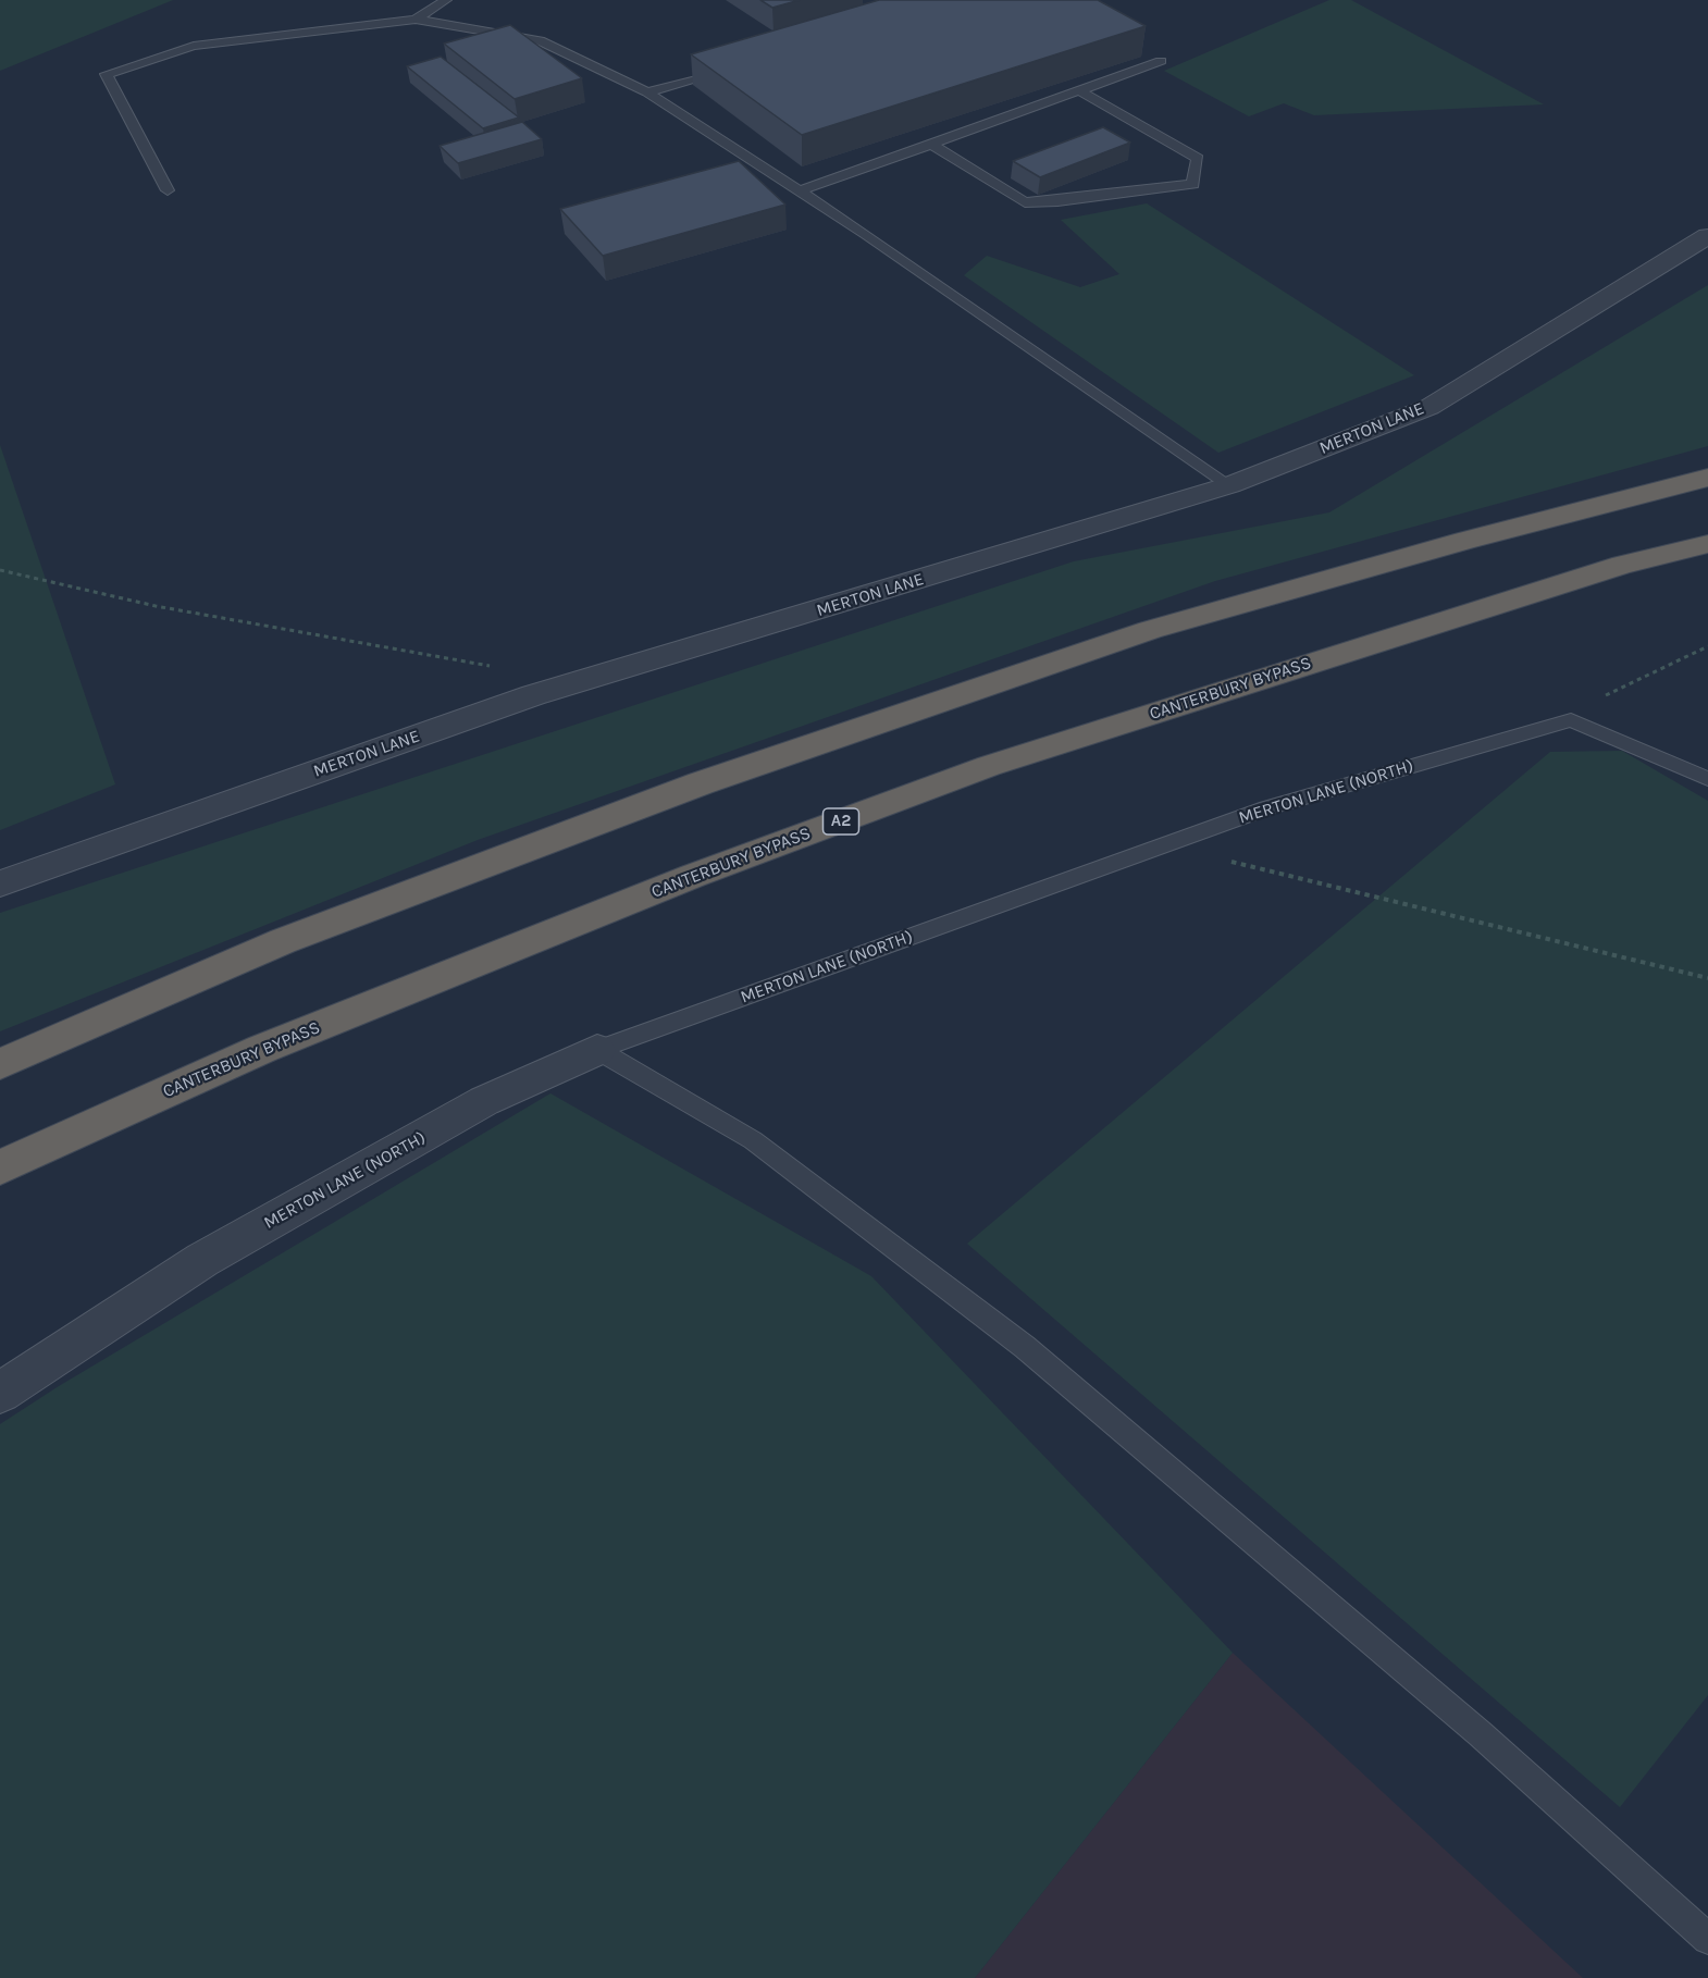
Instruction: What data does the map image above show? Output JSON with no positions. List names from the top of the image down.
{
  "streets": {
    "highway": ["CANTERBURY BYPASS", "A2"],
    "street": ["MERTON LANE", "MERTON LANE (NORTH)"]
  }
}
